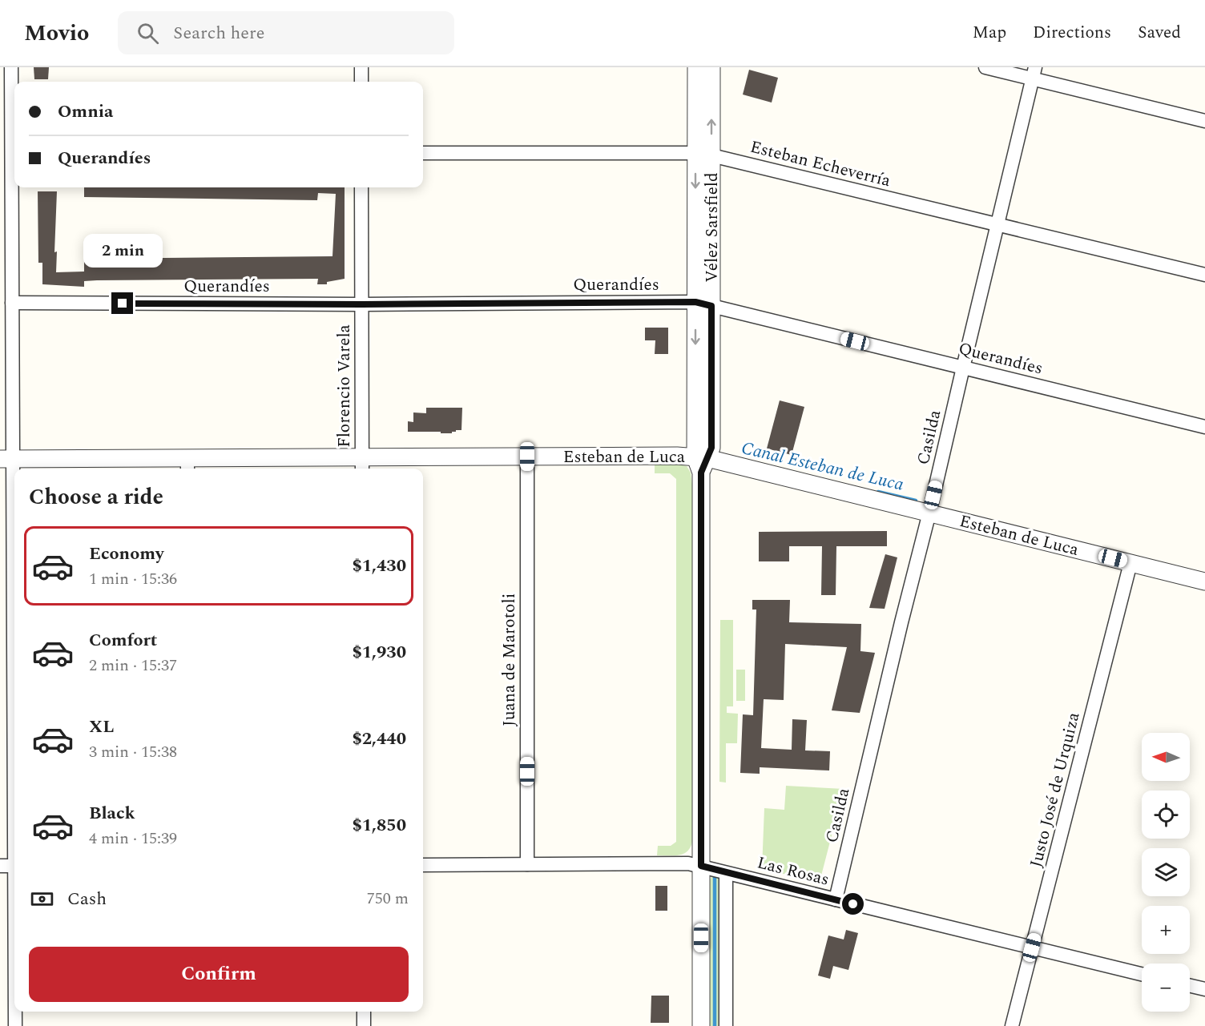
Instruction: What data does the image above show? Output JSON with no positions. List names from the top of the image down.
{
  "streets": {
    "street": [
      "Esteban Echeverría",
      "Vélez Sarsfield",
      "Querandíes",
      "Florencio Varela",
      "Casilda",
      "Esteban de Luca",
      "Juana de Marotoli",
      "Justo José de Urquiza",
      "Las Rosas"
    ]
  },
  "crossings": [
    ["Esteban Echeverría", "Vélez Sarsfield"],
    ["Esteban Echeverría", "Casilda"],
    ["Vélez Sarsfield", "Querandíes"],
    ["Vélez Sarsfield", "Esteban de Luca"],
    ["Vélez Sarsfield", "Las Rosas"],
    ["Querandíes", "Florencio Varela"],
    ["Querandíes", "Casilda"],
    ["Florencio Varela", "Esteban de Luca"],
    ["Casilda", "Esteban de Luca"],
    ["Casilda", "Las Rosas"],
    ["Esteban de Luca", "Juana de Marotoli"],
    ["Esteban de Luca", "Justo José de Urquiza"],
    ["Juana de Marotoli", "Las Rosas"],
    ["Justo José de Urquiza", "Las Rosas"]
  ],
  "water": ["Canal Esteban de Luca"],
  "north": "left",
  "page": {
    "header": "Movio",
    "search": "Search here",
    "nav": ["Map", "Directions", "Saved"],
    "banner": ["Omnia", "Querandíes"],
    "bubble": "2 min",
    "heading": "Choose a ride",
    "list": [
      {
        "name": "Economy",
        "note": "1 min · 15:36",
        "value": "$1,430"
      },
      {
        "name": "Comfort",
        "note": "2 min · 15:37",
        "value": "$1,930"
      },
      {
        "name": "XL",
        "note": "3 min · 15:38",
        "value": "$2,440"
      },
      {
        "name": "Black",
        "note": "4 min · 15:39",
        "value": "$1,850"
      }
    ],
    "map_buttons": ["+", "−"],
    "pay": ["Cash", "750 m"],
    "buttons": "Confirm"
  }
}
